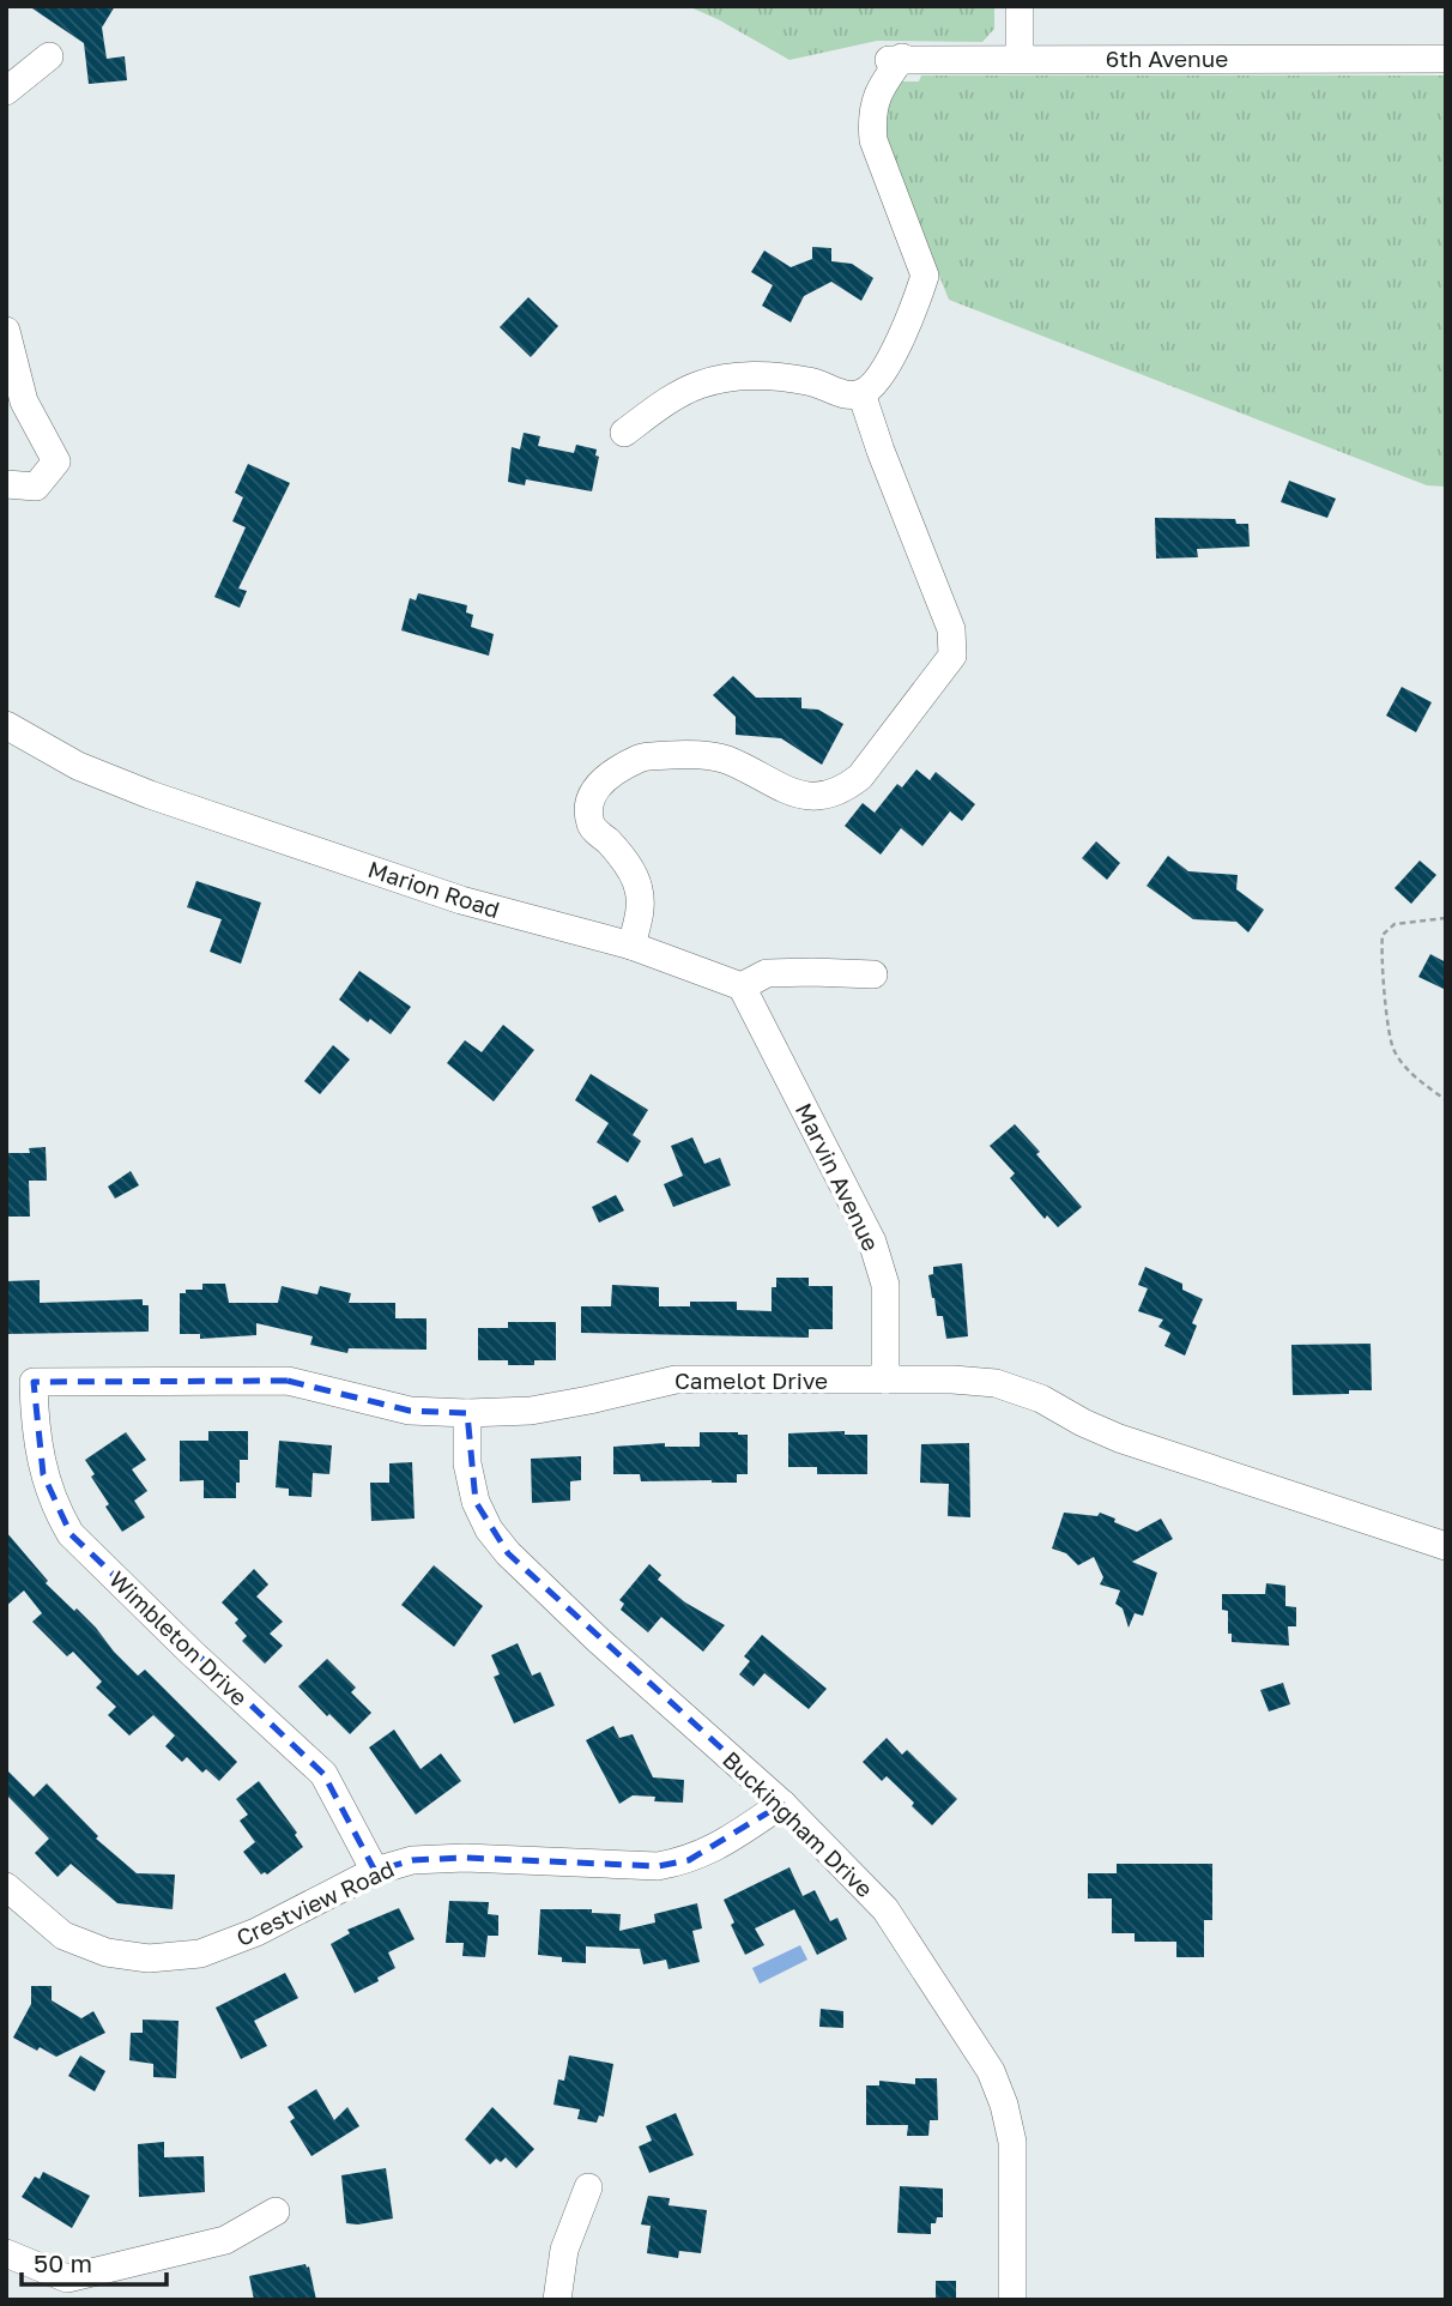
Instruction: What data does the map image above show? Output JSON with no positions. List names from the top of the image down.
{
  "streets": {
    "street": [
      "6th Avenue",
      "Marion Road",
      "Marvin Avenue",
      "Camelot Drive",
      "Wimbleton Drive",
      "Buckingham Drive",
      "Crestview Road"
    ]
  },
  "crossings": [
    ["Marion Road", "Marvin Avenue"],
    ["Marvin Avenue", "Camelot Drive"],
    ["Camelot Drive", "Wimbleton Drive"],
    ["Camelot Drive", "Buckingham Drive"],
    ["Wimbleton Drive", "Crestview Road"],
    ["Buckingham Drive", "Crestview Road"]
  ],
  "scale_bar": "50 m"
}
